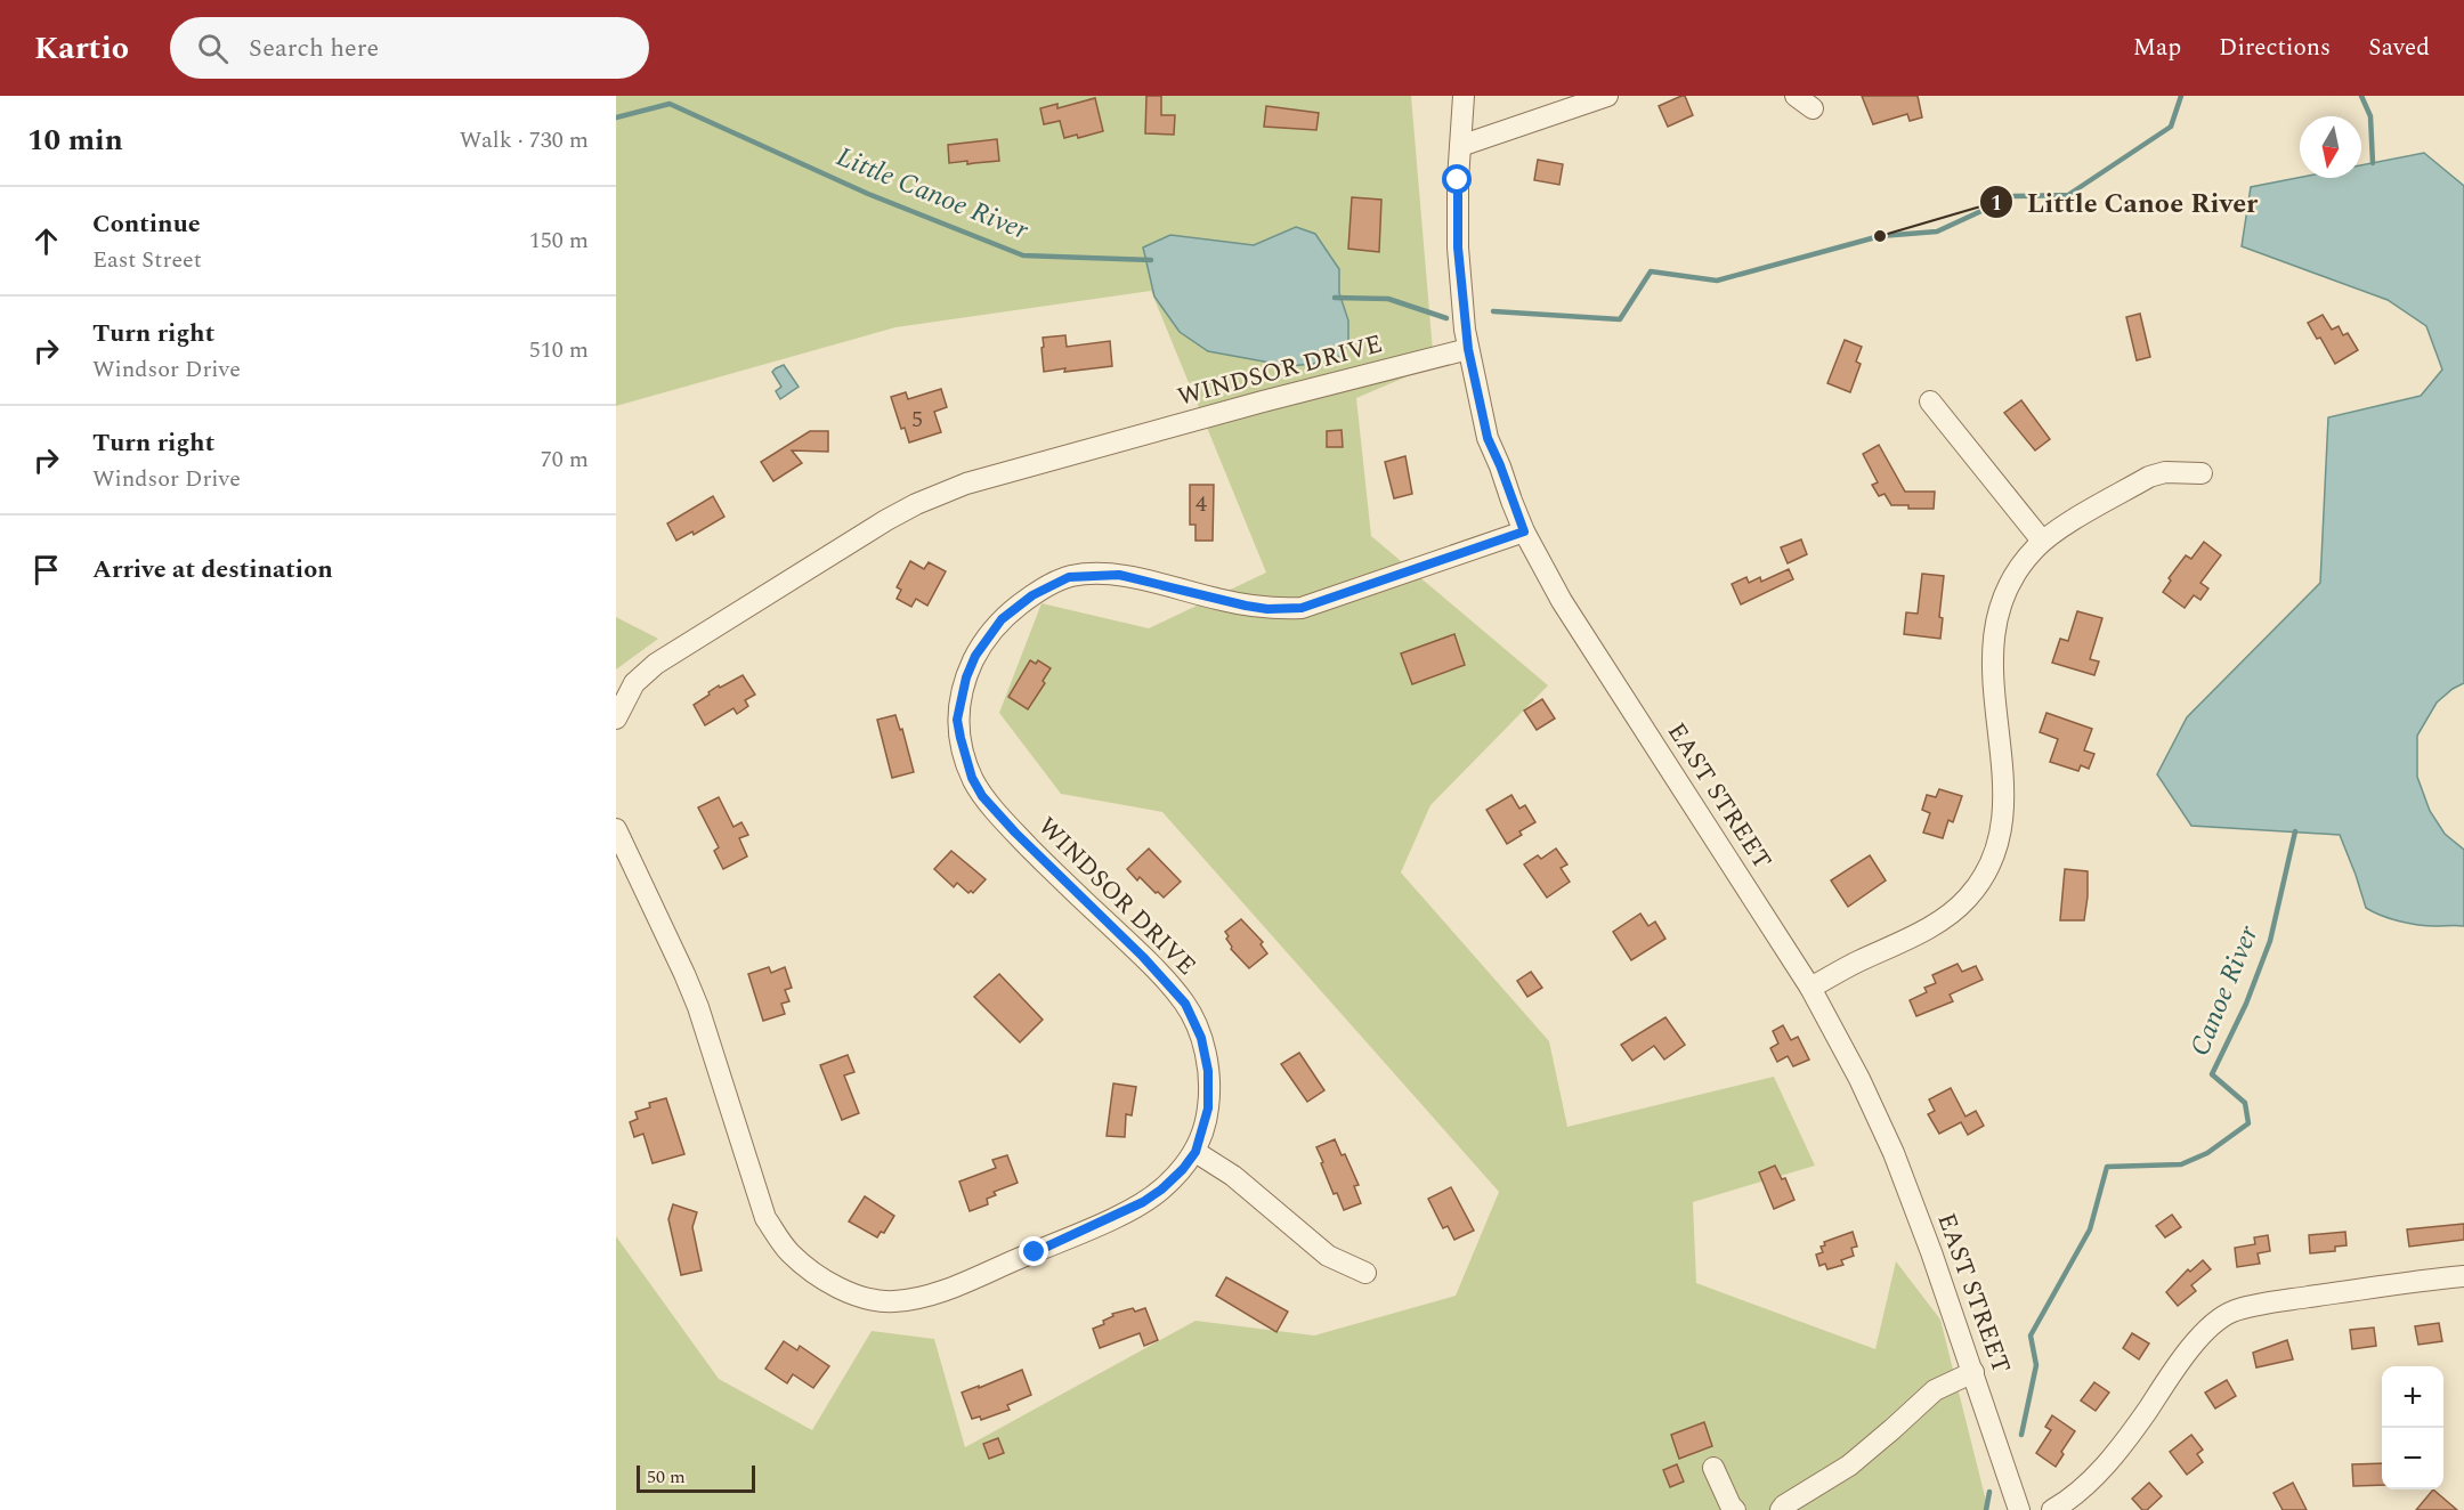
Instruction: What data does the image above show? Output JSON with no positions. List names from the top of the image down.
{
  "streets": {
    "street": ["WINDSOR DRIVE", "EAST STREET"]
  },
  "crossings": [
    ["WINDSOR DRIVE", "EAST STREET"]
  ],
  "water": ["Little Canoe River", "Canoe River"],
  "places": ["Little Canoe River"],
  "house_numbers": ["5", "4"],
  "scale_bar": "50 m",
  "north": "bottom",
  "page": {
    "header": "Kartio",
    "search": "Search here",
    "nav": ["Map", "Directions", "Saved"],
    "heading": ["10 min", "Walk · 730 m"],
    "list": [
      ["Continue", "East Street", "150 m"],
      ["Turn right", "Windsor Drive", "510 m"],
      ["Turn right", "Windsor Drive", "70 m"],
      "Arrive at destination"
    ],
    "map_buttons": ["+", "−"],
    "scale": "50 m"
  }
}
